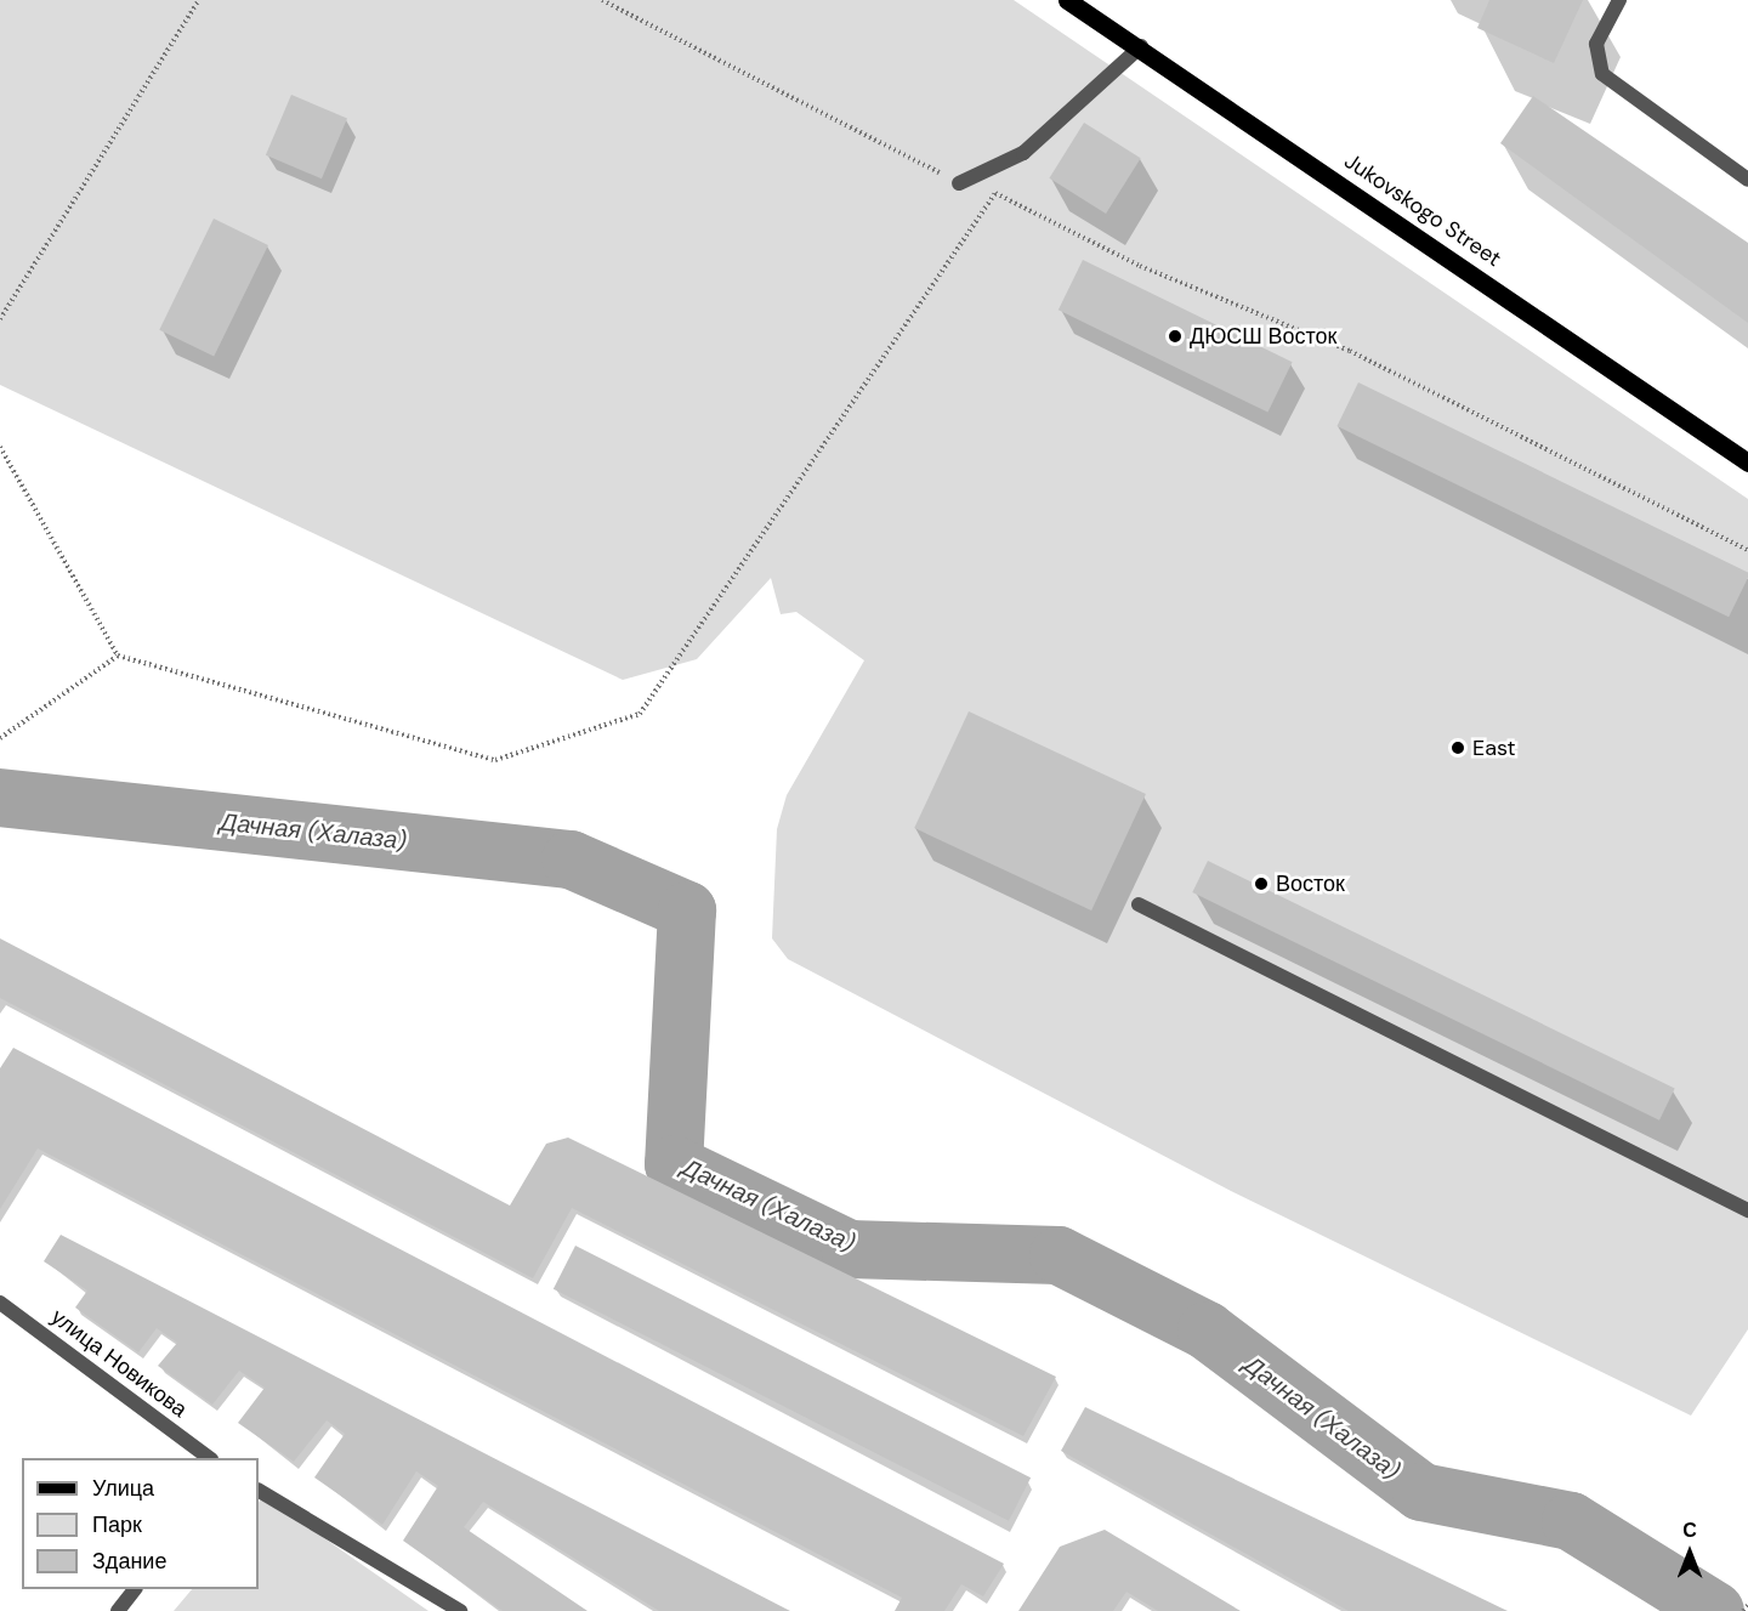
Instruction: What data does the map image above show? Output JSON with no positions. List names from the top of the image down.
{
  "streets": {
    "main road": ["Jukovskogo Street"],
    "street": ["улица Новикова"]
  },
  "water": ["Дачная (Халаза)"],
  "places": ["ДЮСШ Восток", "East", "Восток"],
  "legend": ["Улица", "Парк", "Здание"],
  "north": "top"
}
